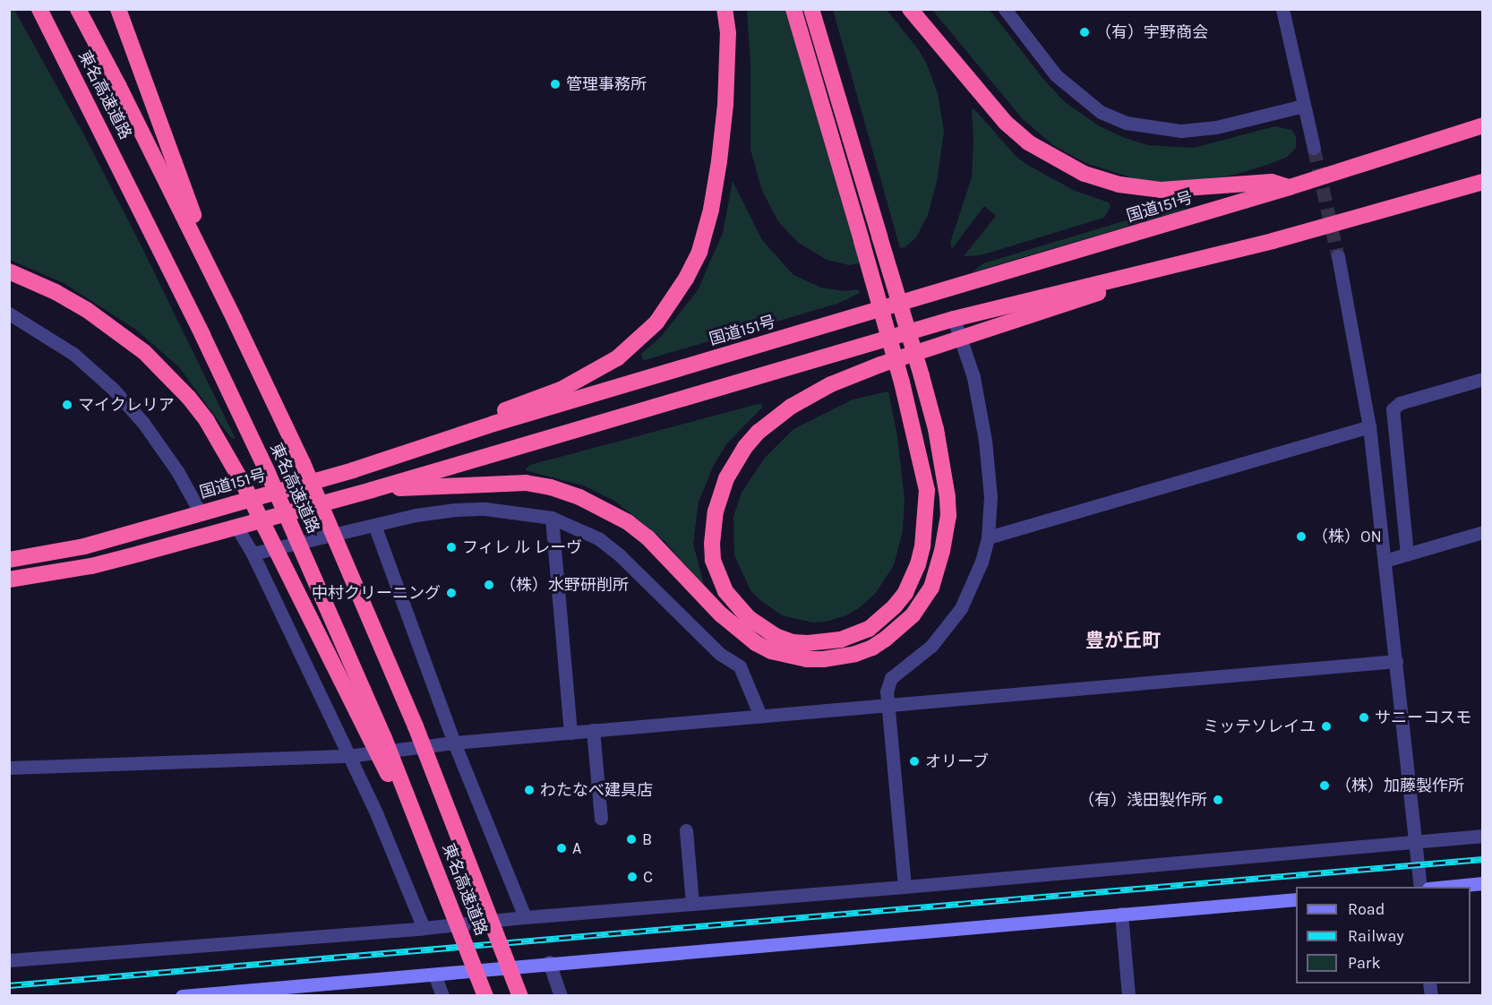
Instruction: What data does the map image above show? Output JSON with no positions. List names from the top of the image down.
{
  "streets": {
    "highway": ["東名高速道路", "国道151号"]
  },
  "districts": ["豊が丘町"],
  "places": [
    "（有）宇野商会",
    "管理事務所",
    "マイクレリア",
    "（株）ON",
    "フィレ ル レーヴ",
    "（株）水野研削所",
    "中村クリーニング",
    "サニーコスモ",
    "ミッテソレイユ",
    "オリーブ",
    "（株）加藤製作所",
    "わたなべ建具店",
    "（有）浅田製作所",
    "B",
    "A",
    "C"
  ],
  "legend": ["Road", "Railway", "Park"]
}
